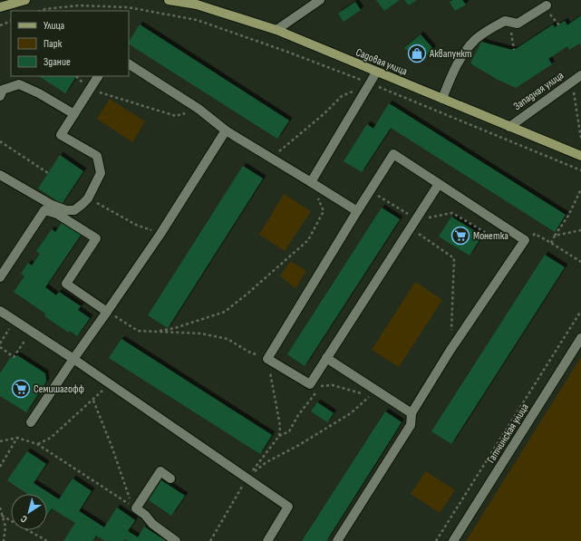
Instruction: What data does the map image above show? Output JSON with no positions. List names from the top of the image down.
{
  "streets": {
    "main road": ["Садовая улица"],
    "street": ["Западная улица", "Гатчинская улица"]
  },
  "crossings": [
    ["Садовая улица", "Западная улица"]
  ],
  "places": {
    "shop": ["Аквапункт"],
    "supermarket": ["Монетка", "Семишагофф"]
  },
  "legend": ["Улица", "Парк", "Здание"],
  "north": "bottom left"
}
